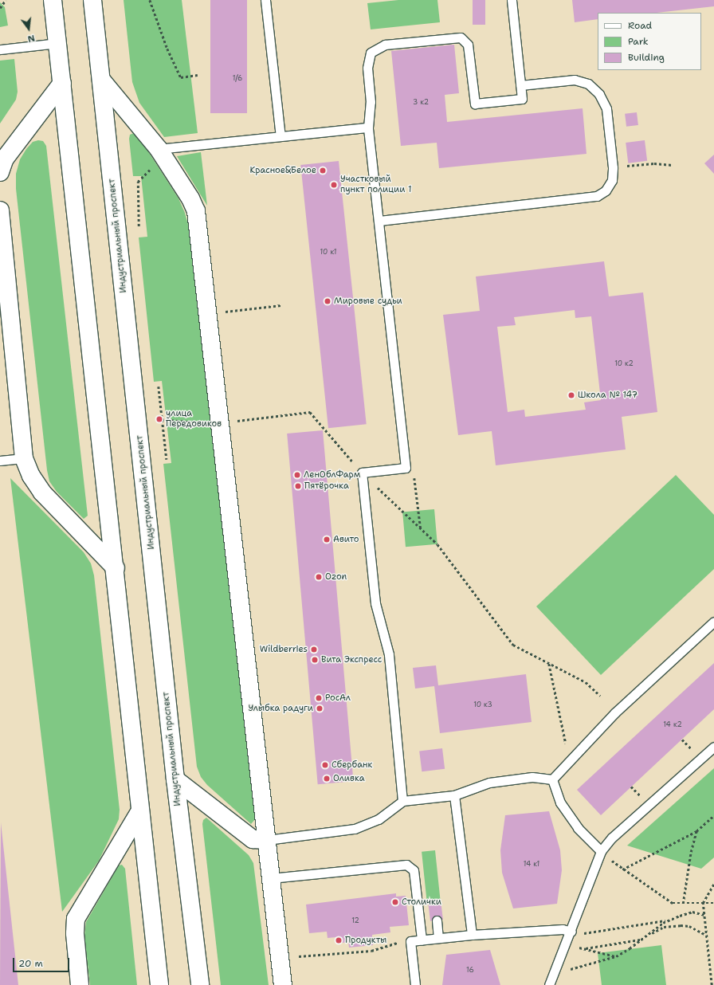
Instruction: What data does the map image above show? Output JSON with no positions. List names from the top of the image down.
{
  "streets": {
    "main road": ["Индустриальный проспект"]
  },
  "places": [
    "Красное&Белое",
    "Участковый пункт полиции 1",
    "Мировые судьи",
    "Школа № 147",
    "улица Передовиков",
    "ЛенОблФарм",
    "Пятёрочка",
    "Авито",
    "Ozon",
    "Wildberries",
    "Вита Экспресс",
    "РосАл",
    "Улыбка радуги",
    "Сбербанк",
    "Оливка",
    "Столички",
    "Продукты"
  ],
  "house_numbers": [
    "1/6",
    "3 к2",
    "10 к1",
    "10 к2",
    "10 к3",
    "14 к2",
    "14 к1",
    "12",
    "16"
  ],
  "legend": ["Road", "Park", "Building"],
  "scale_bar": "20 m",
  "north": "bottom"
}
